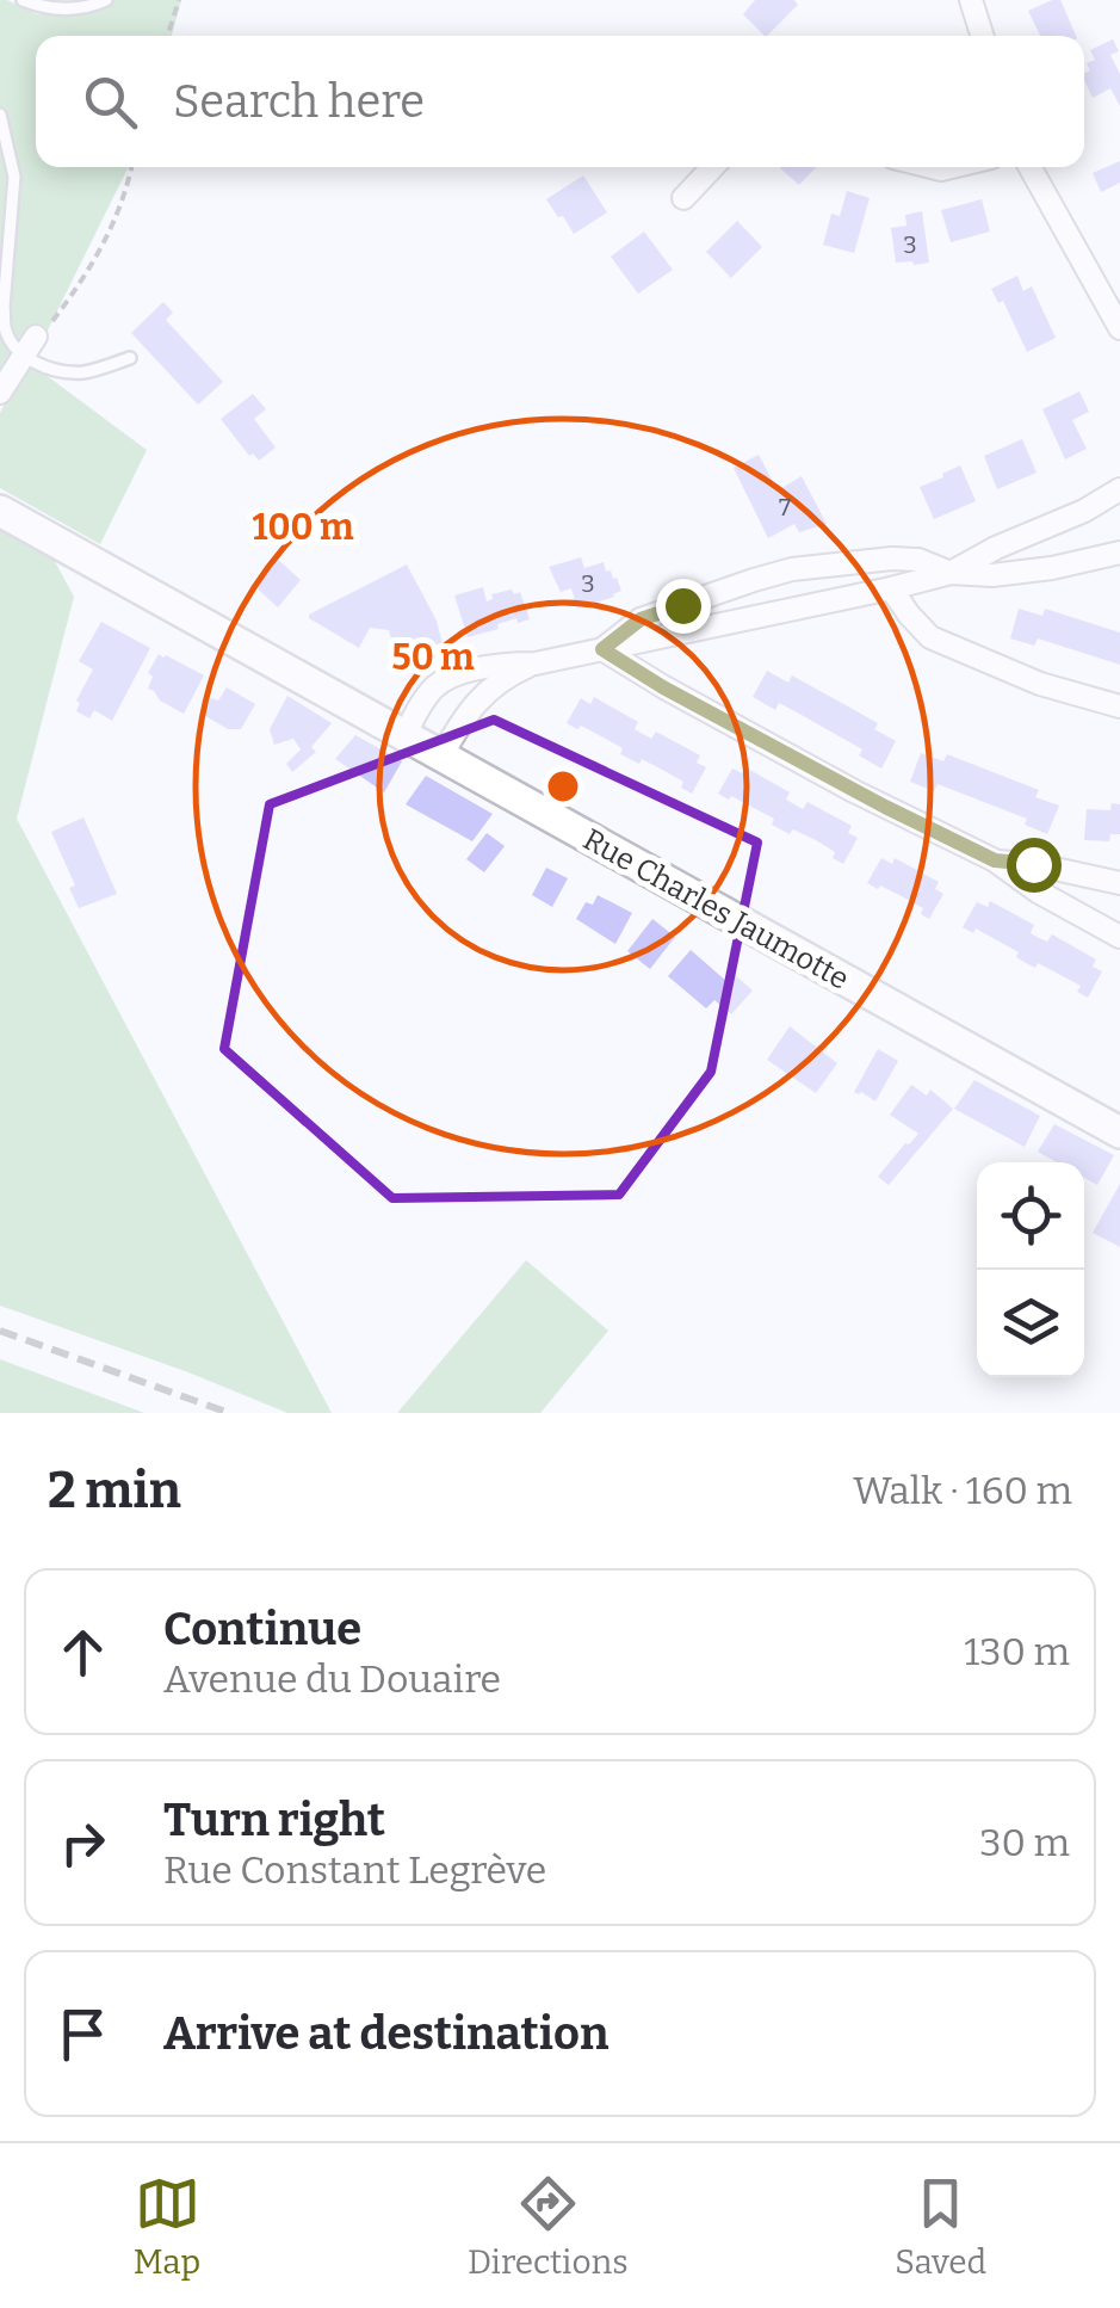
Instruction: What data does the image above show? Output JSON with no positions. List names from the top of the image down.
{
  "streets": {
    "main road": ["Rue Charles Jaumotte"]
  },
  "house_numbers": ["3", "7", "3"],
  "page": {
    "search": "Search here",
    "heading": ["2 min", "Walk · 160 m"],
    "list": [
      ["Continue", "Avenue du Douaire", "130 m"],
      ["Turn right", "Rue Constant Legrève", "30 m"],
      "Arrive at destination"
    ],
    "nav": ["Map", "Directions", "Saved"]
  },
  "rings": ["100 m", "50 m"]
}
